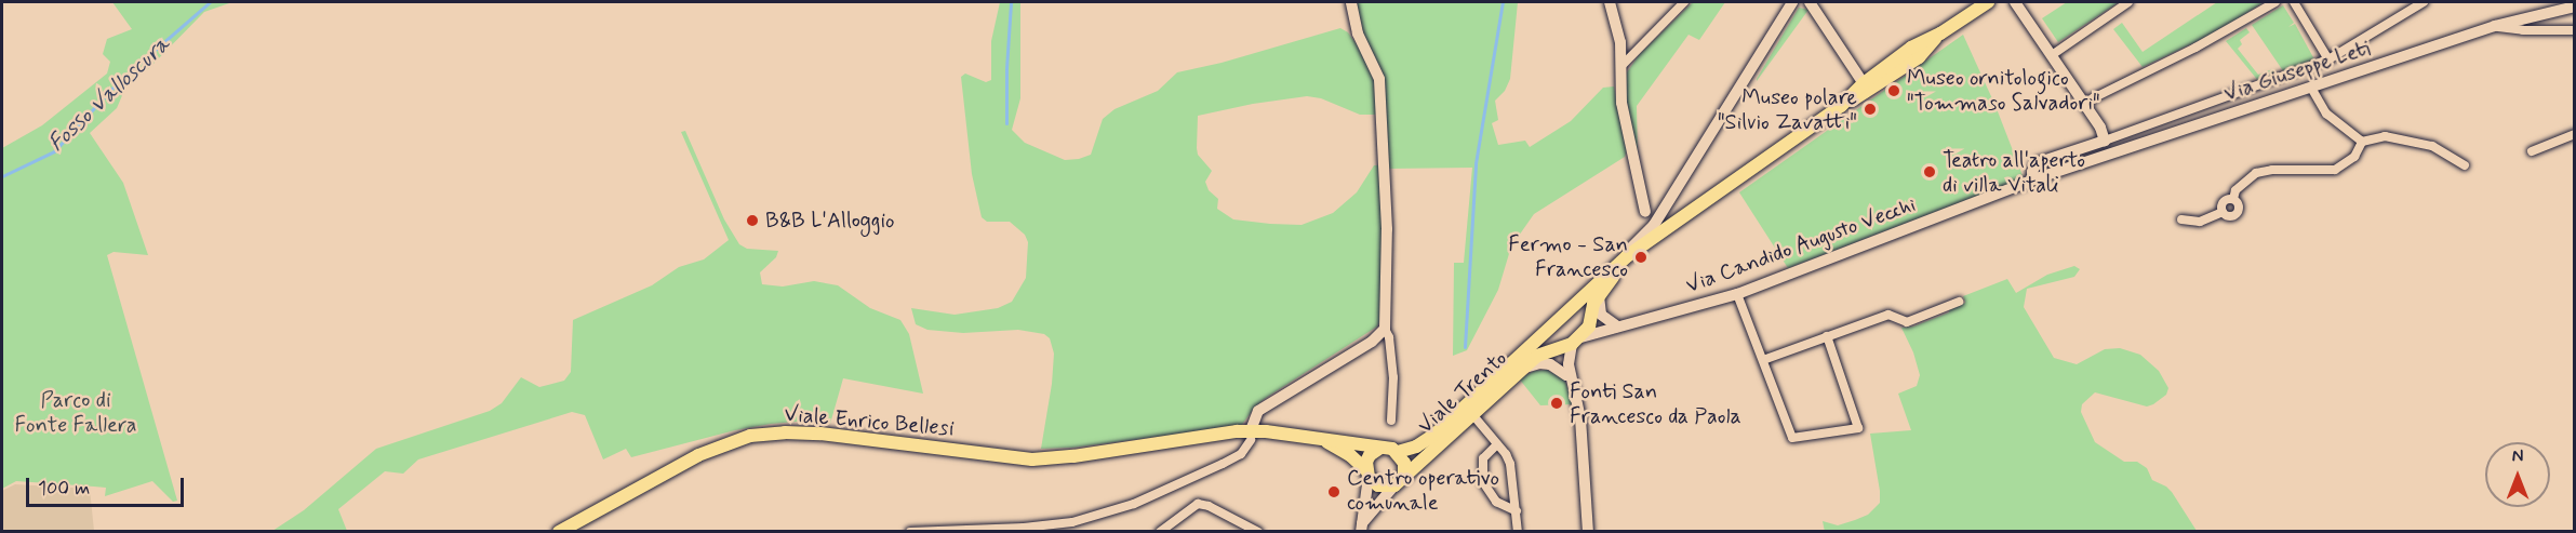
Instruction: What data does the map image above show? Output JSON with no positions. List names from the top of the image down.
{
  "streets": {
    "main road": [
      "Via Giuseppe Leti",
      "Via Candido Augusto Vecchi",
      "Viale Trento",
      "Viale Enrico Bellesi"
    ]
  },
  "crossings": [
    ["Via Giuseppe Leti", "Via Candido Augusto Vecchi"],
    ["Via Candido Augusto Vecchi", "Viale Trento"],
    ["Viale Trento", "Viale Enrico Bellesi"]
  ],
  "water": ["Fosso Valloscura"],
  "parks": ["Parco di Fonte Fallera"],
  "places": [
    "Museo ornitologico \"Tommaso Salvadori\"",
    "Museo polare \"Silvio Zavatti\"",
    "Teatro all'aperto di villa Vitali",
    "B&B L'Alloggio",
    "Fermo - San Francesco",
    "Fonti San Francesco da Paola",
    "Centro operativo comunale"
  ],
  "scale_bar": "100 m",
  "north": "top"
}
